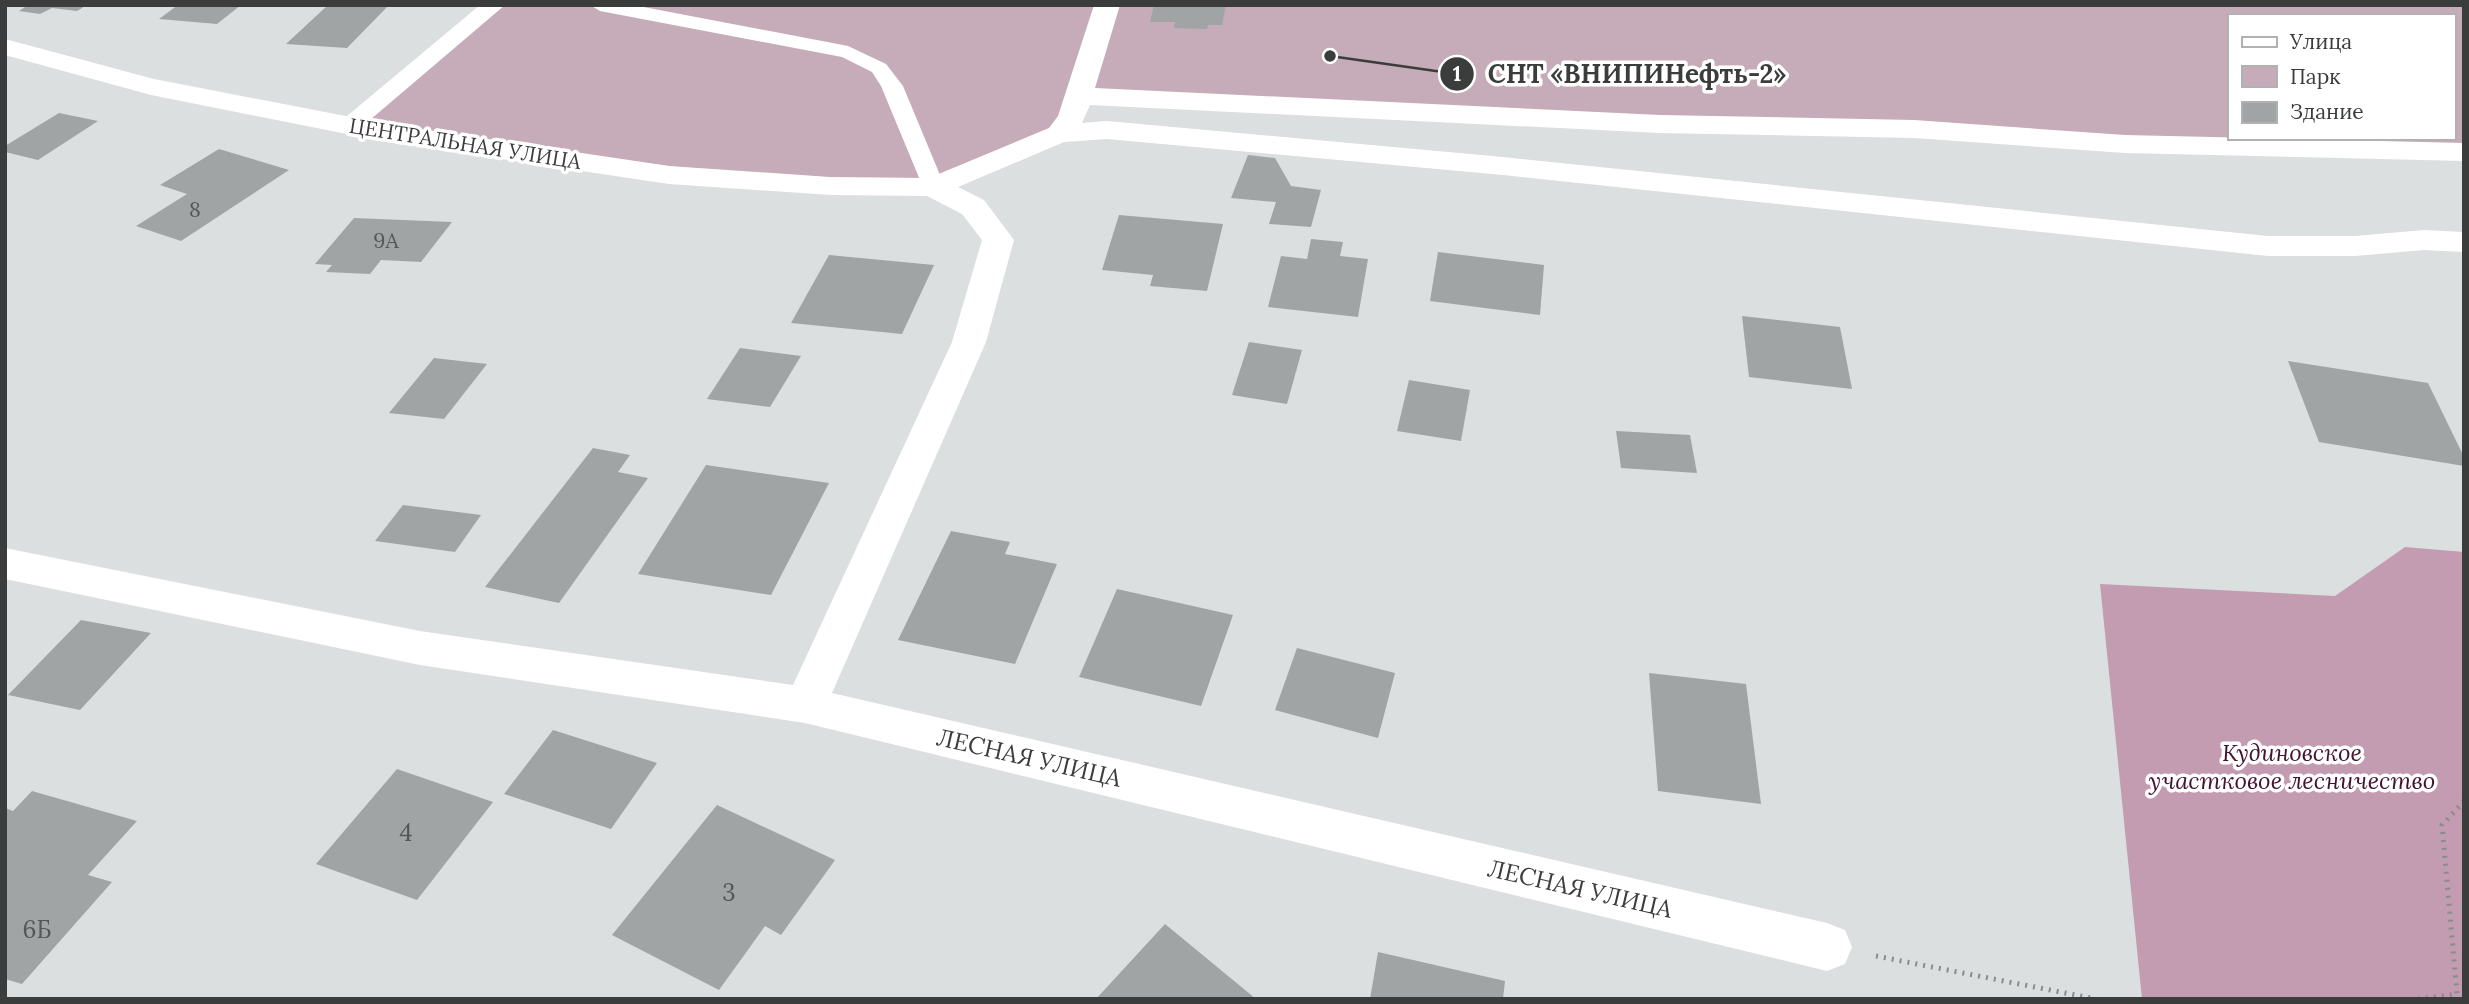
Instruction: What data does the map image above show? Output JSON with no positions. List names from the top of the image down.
{
  "streets": {
    "street": ["ЦЕНТРАЛЬНАЯ УЛИЦА", "ЛЕСНАЯ УЛИЦА"]
  },
  "parks": ["Кудиновское участковое лесничество"],
  "places": ["СНТ «ВНИПИНефть-2»"],
  "house_numbers": [
    "8",
    "9А",
    "4",
    "3",
    "6Б"
  ],
  "legend": ["Улица", "Парк", "Здание"]
}
